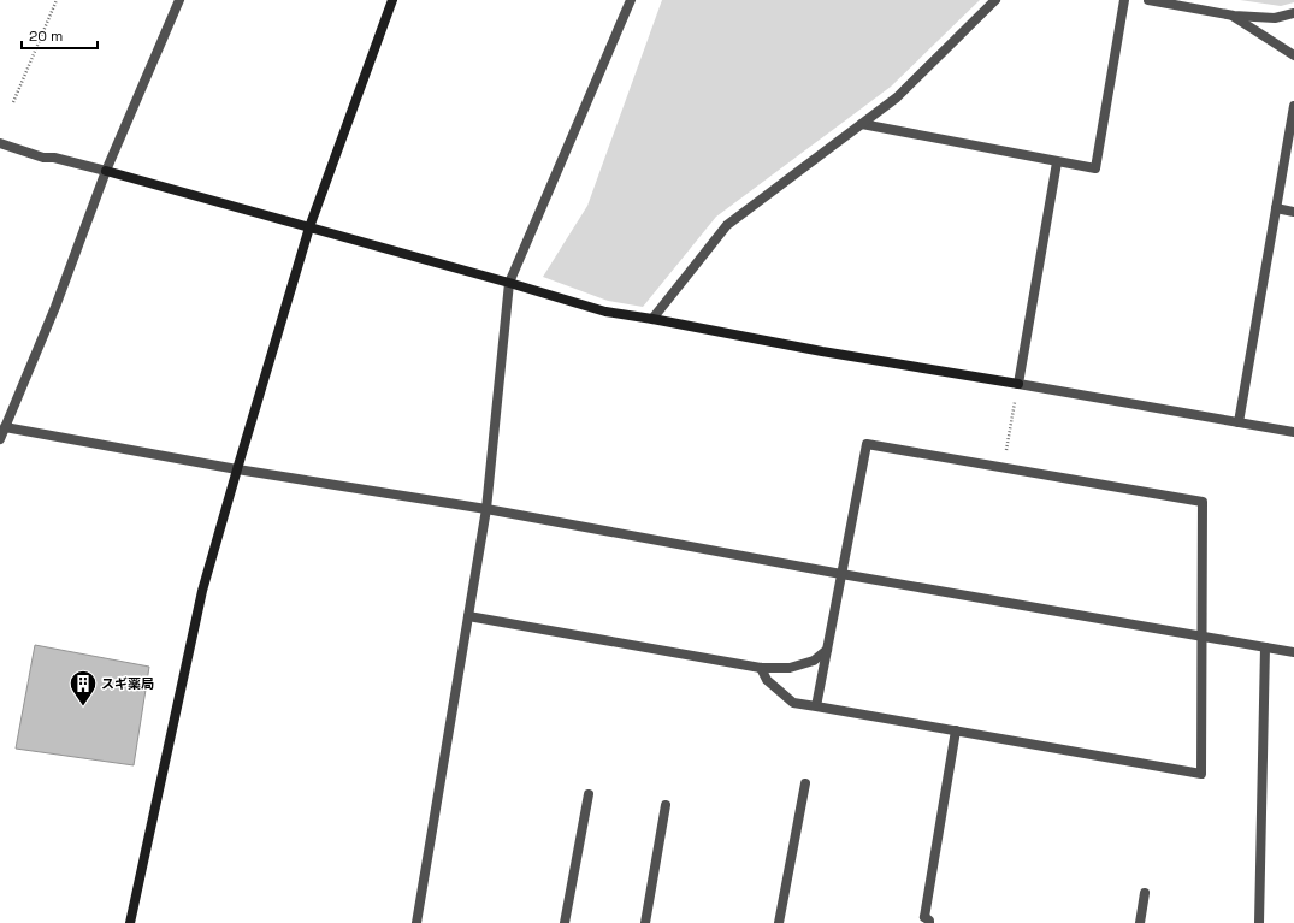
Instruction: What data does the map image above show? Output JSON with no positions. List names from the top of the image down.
{
  "places": {
    "building": ["スギ薬局"]
  },
  "scale_bar": "20 m"
}
